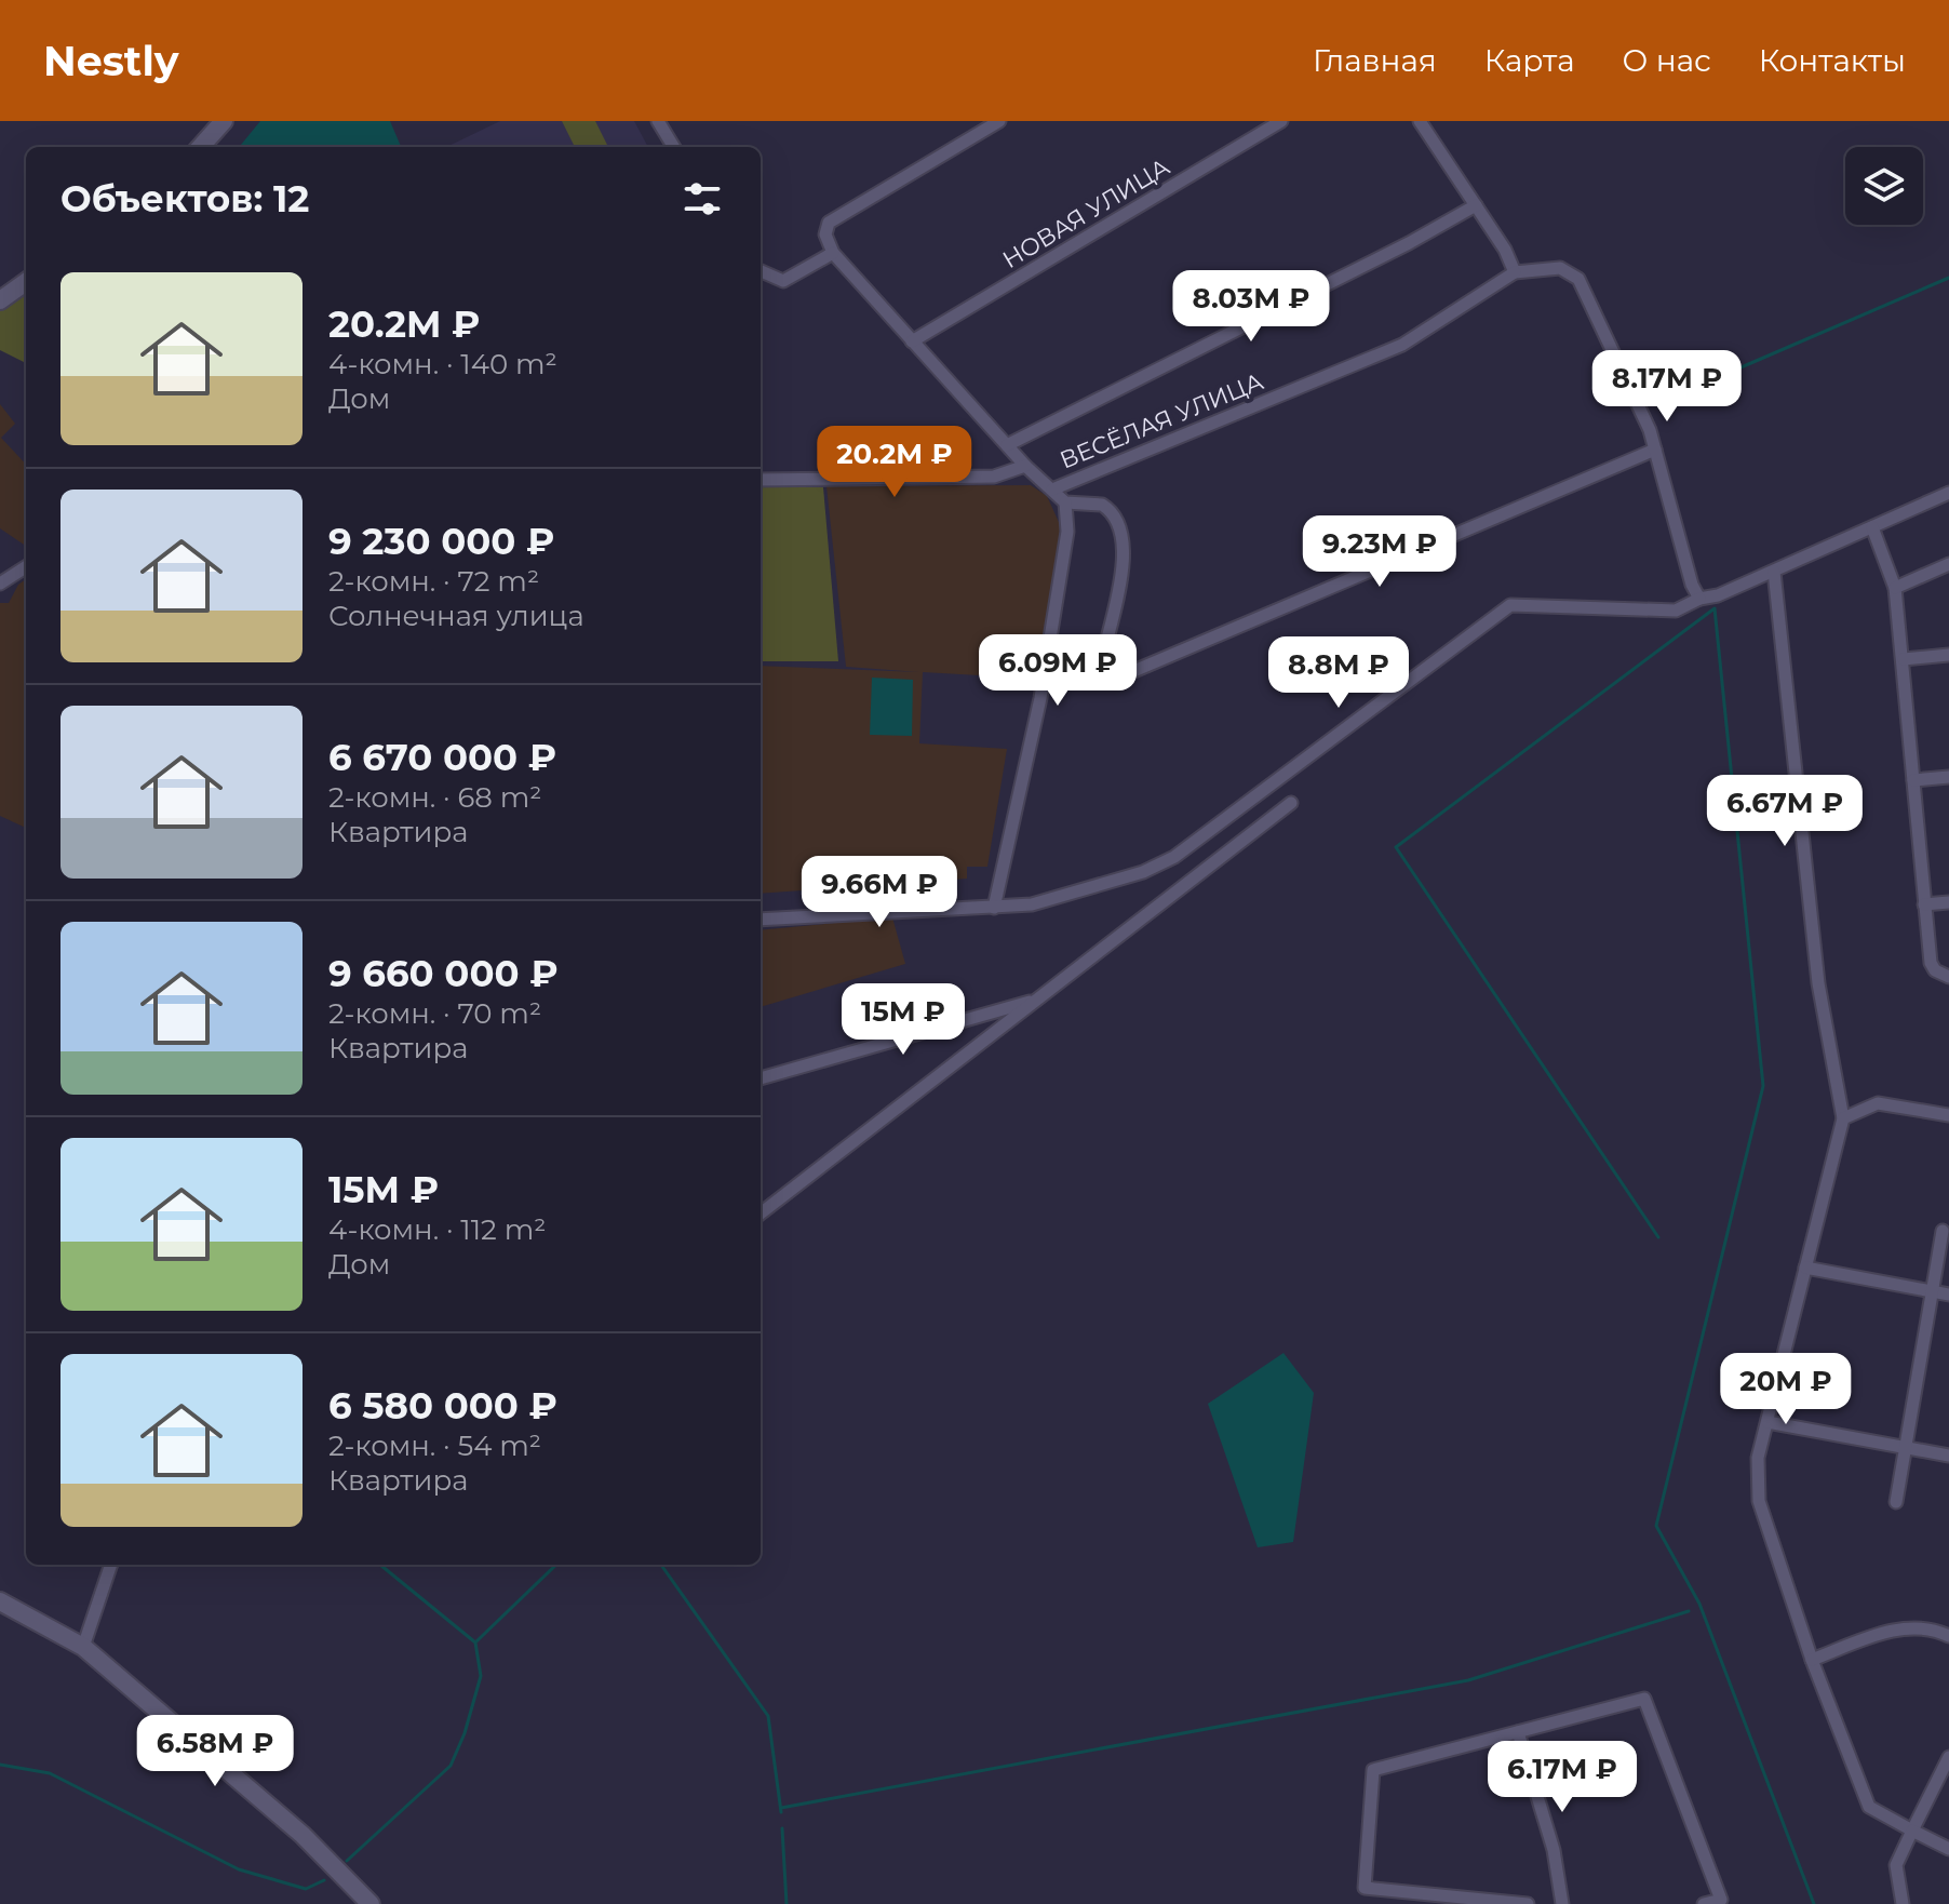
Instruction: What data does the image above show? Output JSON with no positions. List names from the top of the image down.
{
  "streets": {
    "street": ["НОВАЯ УЛИЦА", "ВЕСЁЛАЯ УЛИЦА"]
  },
  "page": {
    "header": "Nestly",
    "nav": [
      "Главная",
      "Карта",
      "О нас",
      "Контакты"
    ],
    "heading": "Объектов: 12",
    "list": [
      {
        "name": "20.2M ₽",
        "note": "4-комн. · 140 m² · Дом"
      },
      {
        "name": "9 230 000 ₽",
        "note": "2-комн. · 72 m² · Солнечная улица"
      },
      {
        "name": "6 670 000 ₽",
        "note": "2-комн. · 68 m² · Квартира"
      },
      {
        "name": "9 660 000 ₽",
        "note": "2-комн. · 70 m² · Квартира"
      },
      {
        "name": "15M ₽",
        "note": "4-комн. · 112 m² · Дом"
      },
      {
        "name": "6 580 000 ₽",
        "note": "2-комн. · 54 m² · Квартира"
      }
    ],
    "price": [
      "8.03M ₽",
      "8.17M ₽",
      "20.2M ₽",
      "9.23M ₽",
      "6.09M ₽",
      "8.8M ₽",
      "6.67M ₽",
      "9.66M ₽",
      "15M ₽",
      "20M ₽",
      "6.58M ₽",
      "6.17M ₽"
    ]
  }
}
